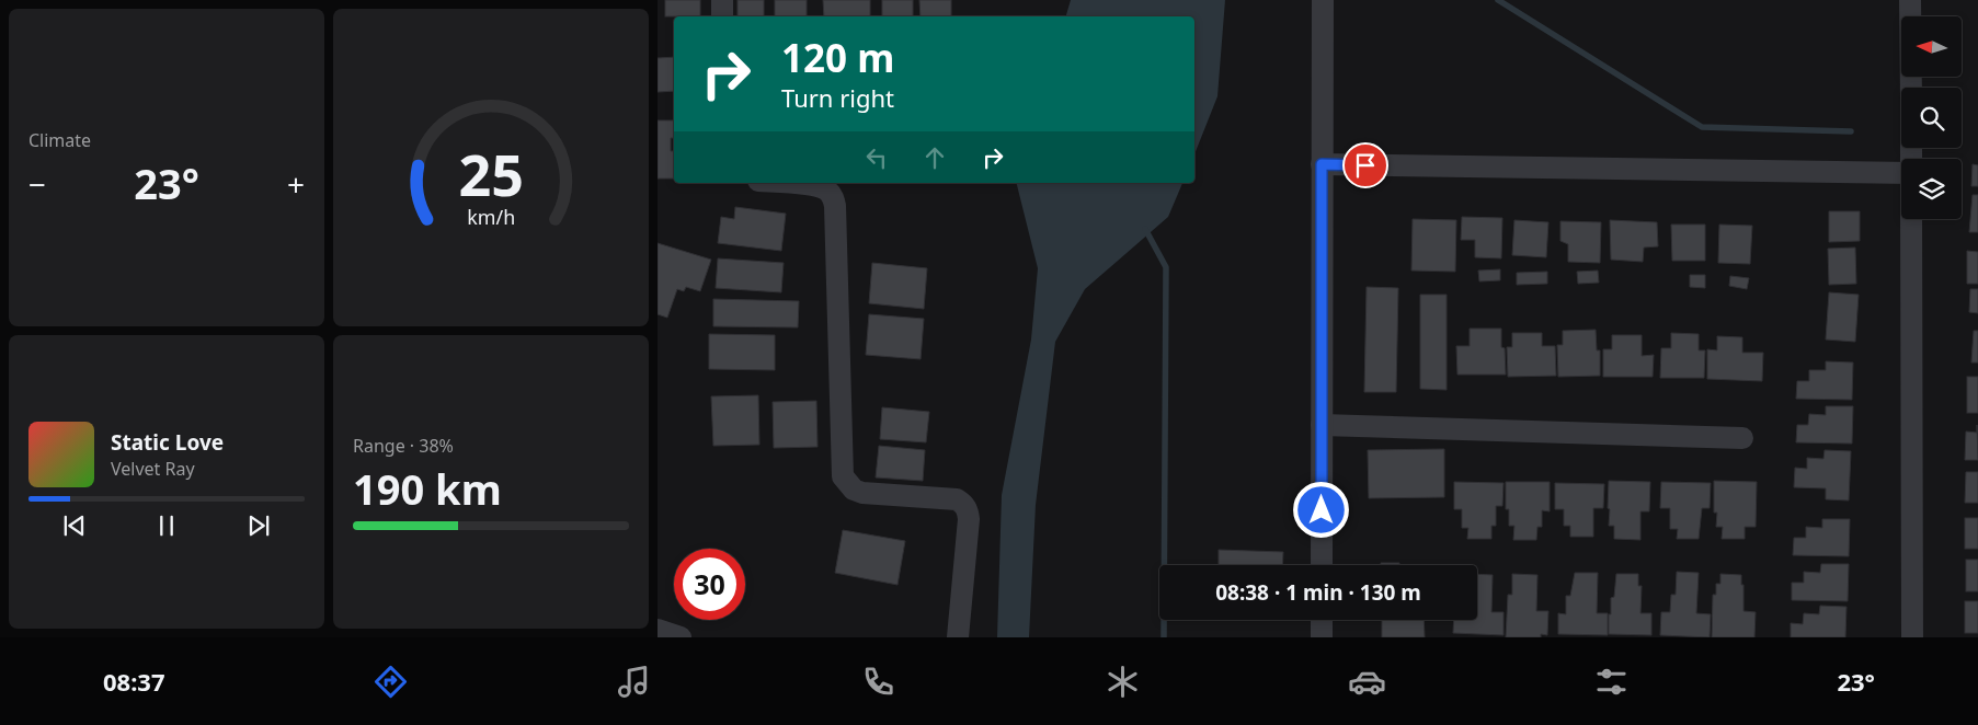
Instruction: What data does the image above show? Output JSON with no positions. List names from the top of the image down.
{
  "north": "left",
  "page": {
    "tile": [
      "Climate",
      ["Range · 38%", "190 km"]
    ],
    "turn": ["120 m", "Turn right"],
    "heat": ["−", "23°", "+"],
    "song": ["Static Love", "Velvet Ray"],
    "limit": "30",
    "trip": "08:38 · 1 min · 130 m",
    "tabs": ["08:37", "23°"],
    "gauge": ["25", "km/h"]
  }
}
